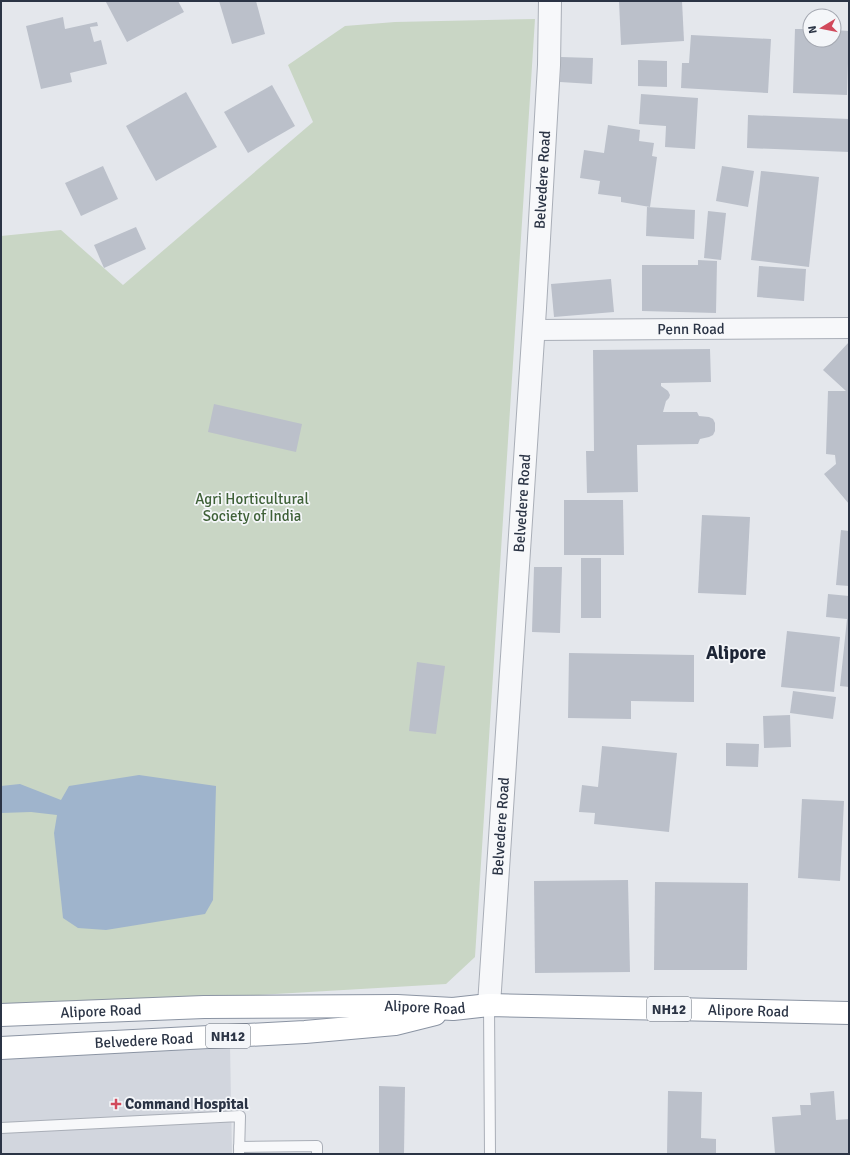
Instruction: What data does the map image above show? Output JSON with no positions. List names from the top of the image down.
{
  "streets": {
    "highway": ["Belvedere Road", "Alipore Road", "NH12"],
    "street": ["Penn Road"]
  },
  "crossings": [
    ["Belvedere Road", "Penn Road"],
    ["Belvedere Road", "Alipore Road"]
  ],
  "districts": ["Alipore"],
  "parks": ["Agri Horticultural Society of India"],
  "places": {
    "health": ["Command Hospital"]
  },
  "north": "left"
}
